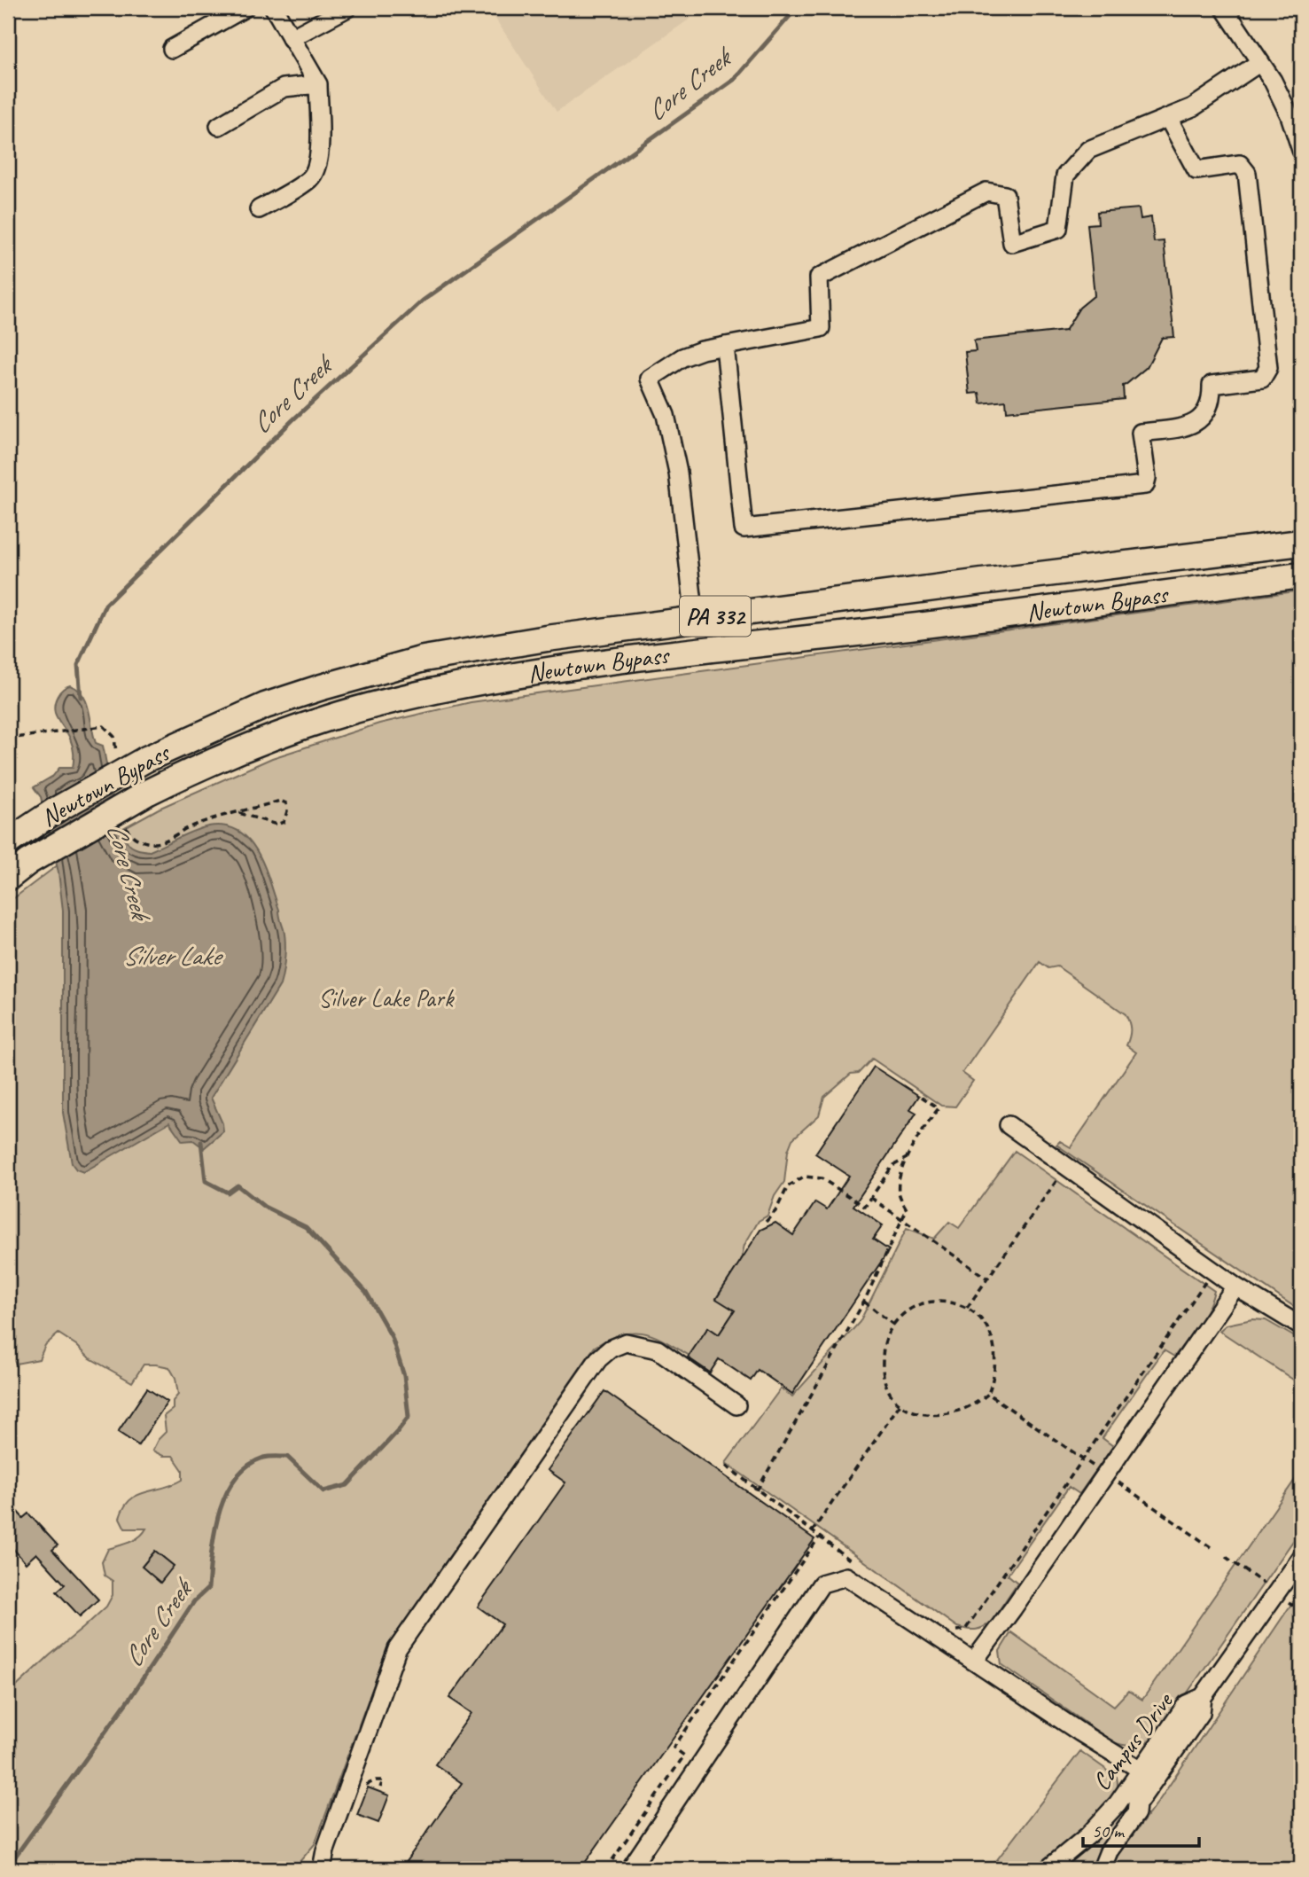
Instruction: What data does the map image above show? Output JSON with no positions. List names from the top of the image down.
{
  "streets": {
    "highway": ["Newtown Bypass", "PA 332"],
    "street": ["Campus Drive"]
  },
  "water": ["Core Creek", "Silver Lake"],
  "parks": ["Silver Lake Park"],
  "scale_bar": "50 m"
}
